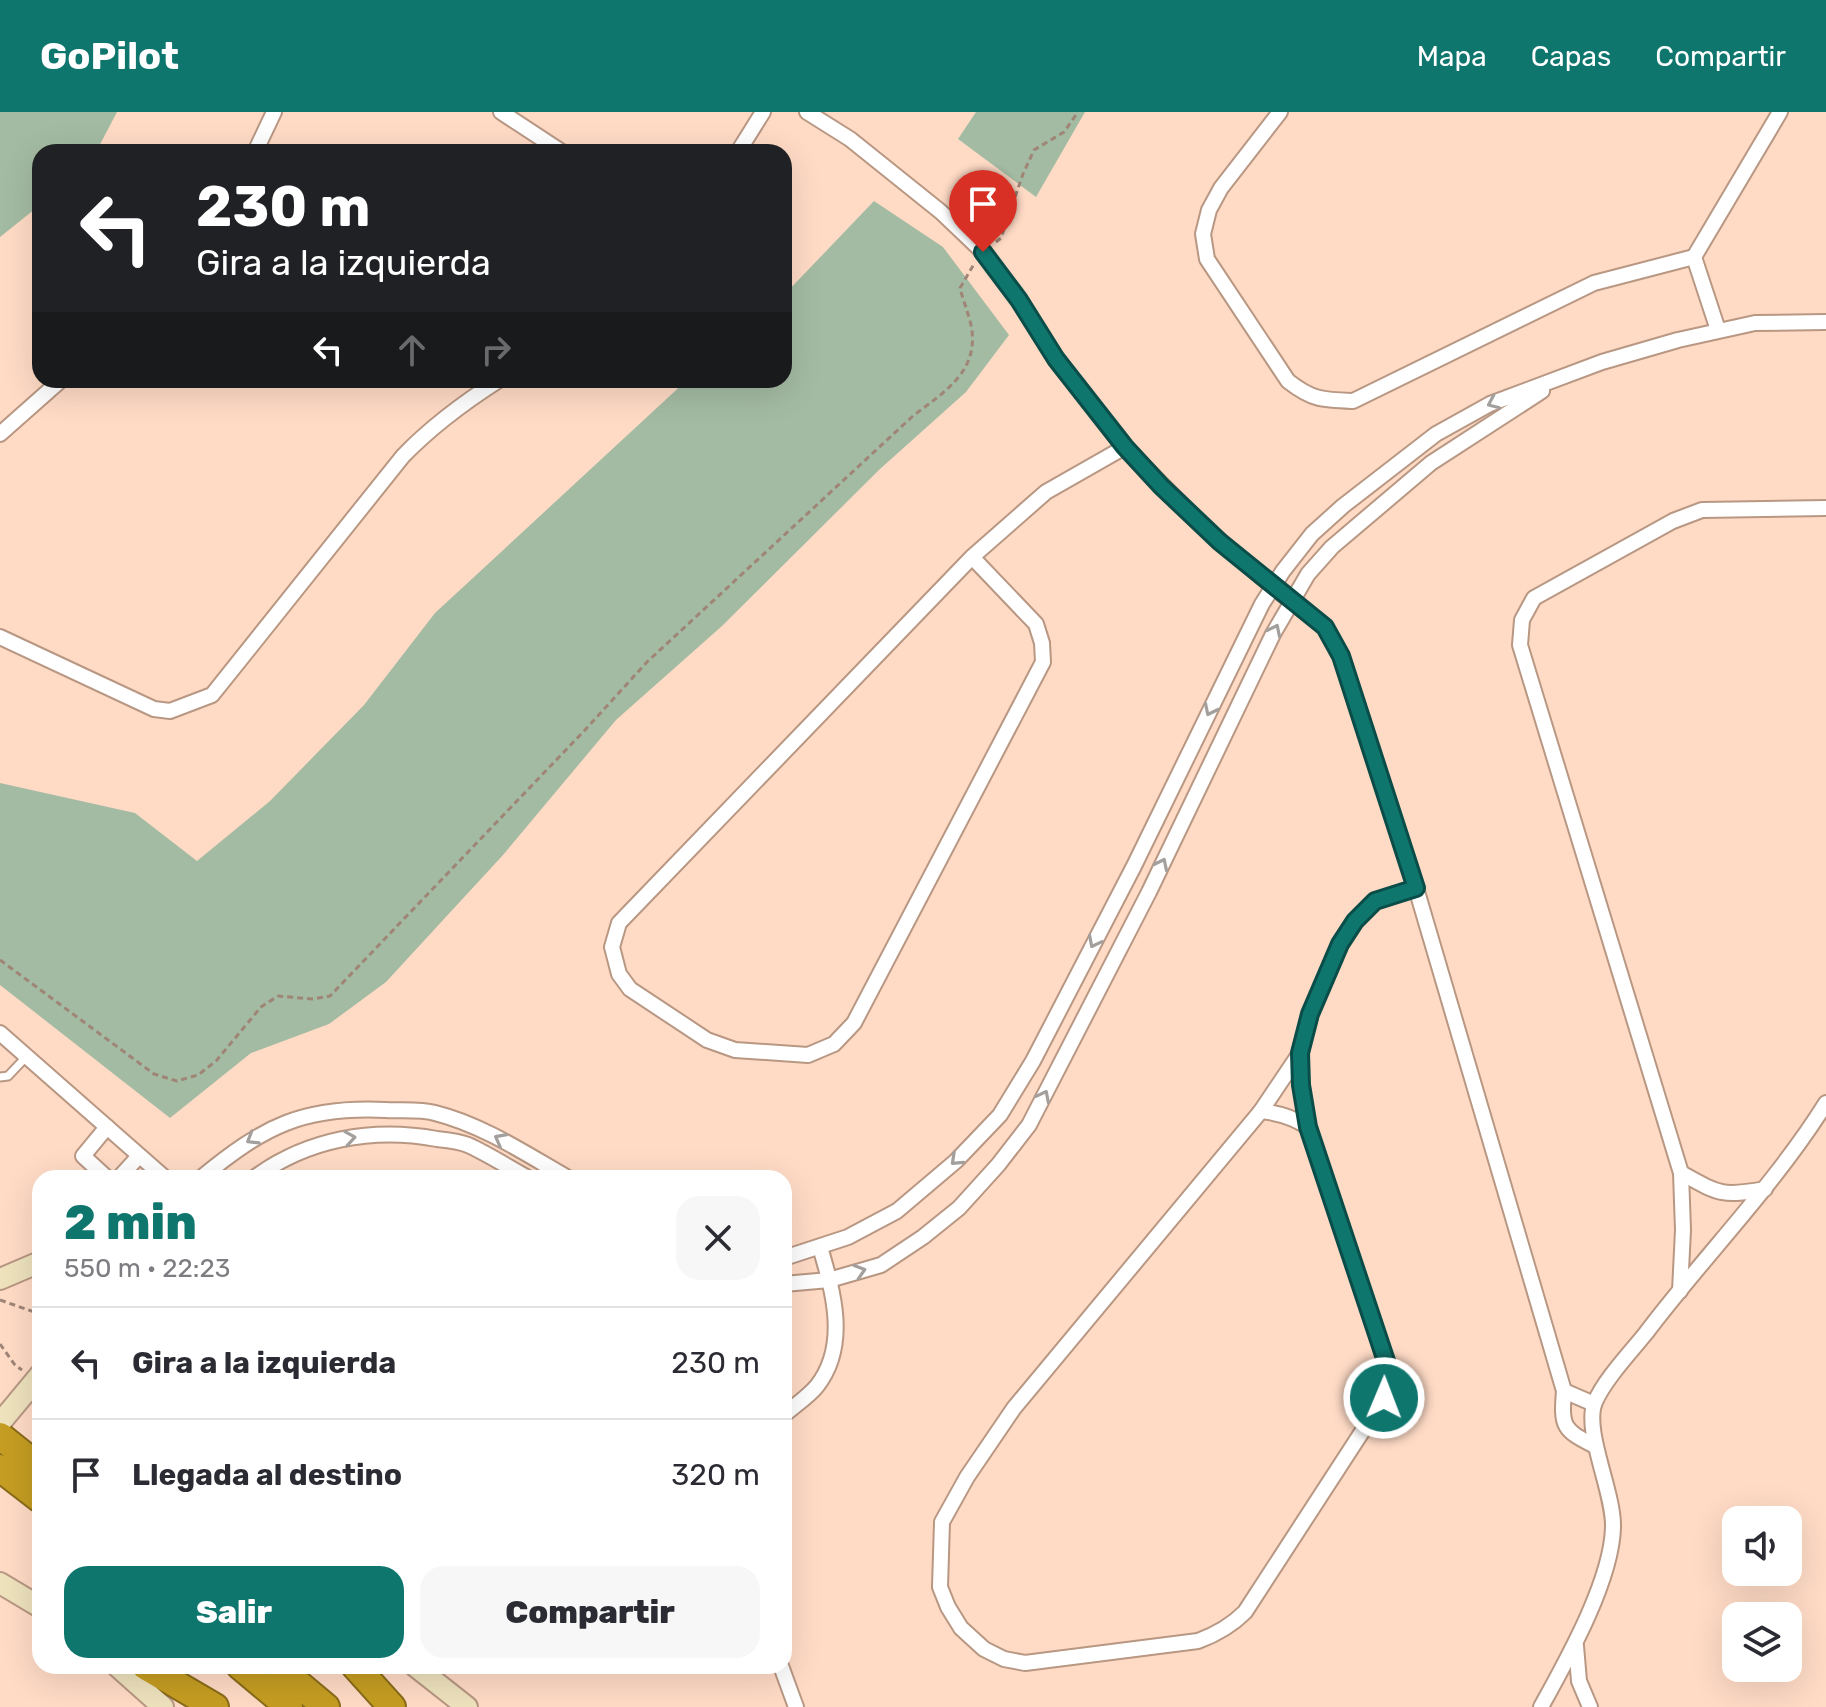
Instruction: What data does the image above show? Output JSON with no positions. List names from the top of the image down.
{
  "page": {
    "header": "GoPilot",
    "nav": ["Mapa", "Capas", "Compartir"],
    "turn": ["230 m", "Gira a la izquierda"],
    "heading": ["2 min", "550 m · 22:23"],
    "list": [
      {
        "name": "Gira a la izquierda",
        "value": "230 m"
      },
      {
        "name": "Llegada al destino",
        "value": "320 m"
      }
    ],
    "buttons": ["Salir", "Compartir"]
  }
}
